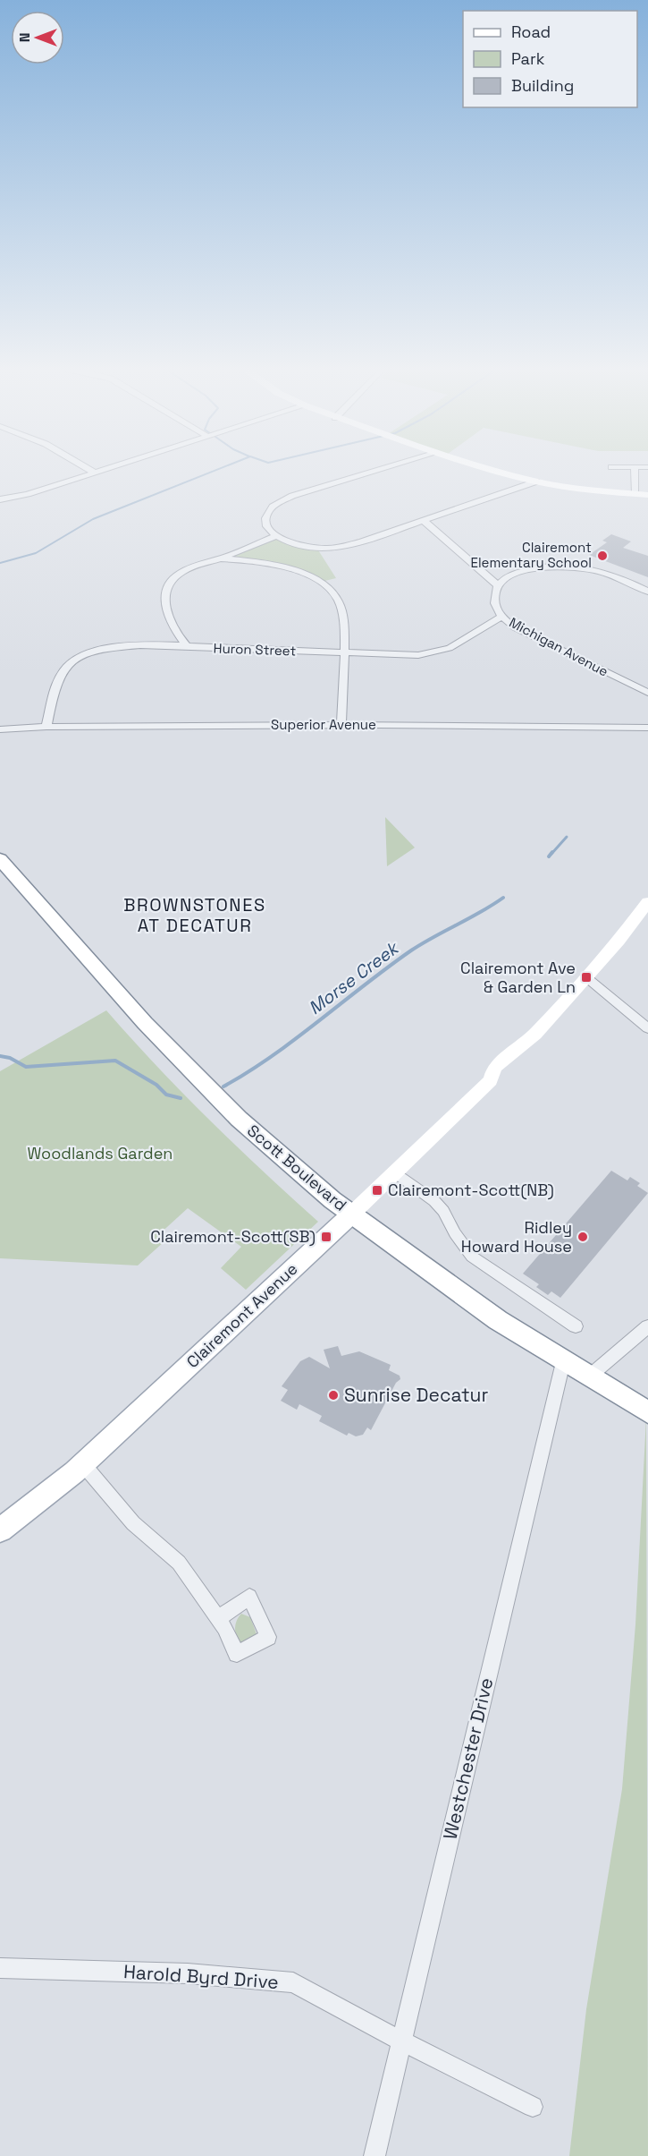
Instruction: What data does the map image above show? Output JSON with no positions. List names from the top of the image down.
{
  "streets": {
    "main road": ["Scott Boulevard", "Clairemont Avenue"],
    "street": [
      "Michigan Avenue",
      "Huron Street",
      "Superior Avenue",
      "Westchester Drive",
      "Harold Byrd Drive"
    ]
  },
  "crossings": [
    ["Michigan Avenue", "Huron Street"],
    ["Huron Street", "Superior Avenue"],
    ["Scott Boulevard", "Clairemont Avenue"],
    ["Scott Boulevard", "Westchester Drive"],
    ["Westchester Drive", "Harold Byrd Drive"]
  ],
  "districts": ["BROWNSTONES AT DECATUR"],
  "water": ["Morse Creek"],
  "parks": ["Woodlands Garden"],
  "places": {
    "other": ["Clairemont Elementary School", "Ridley Howard House", "Sunrise Decatur"],
    "transit": ["Clairemont Ave & Garden Ln", "Clairemont-Scott(NB)", "Clairemont-Scott(SB)"]
  },
  "legend": ["Road", "Park", "Building"],
  "north": "left"
}
